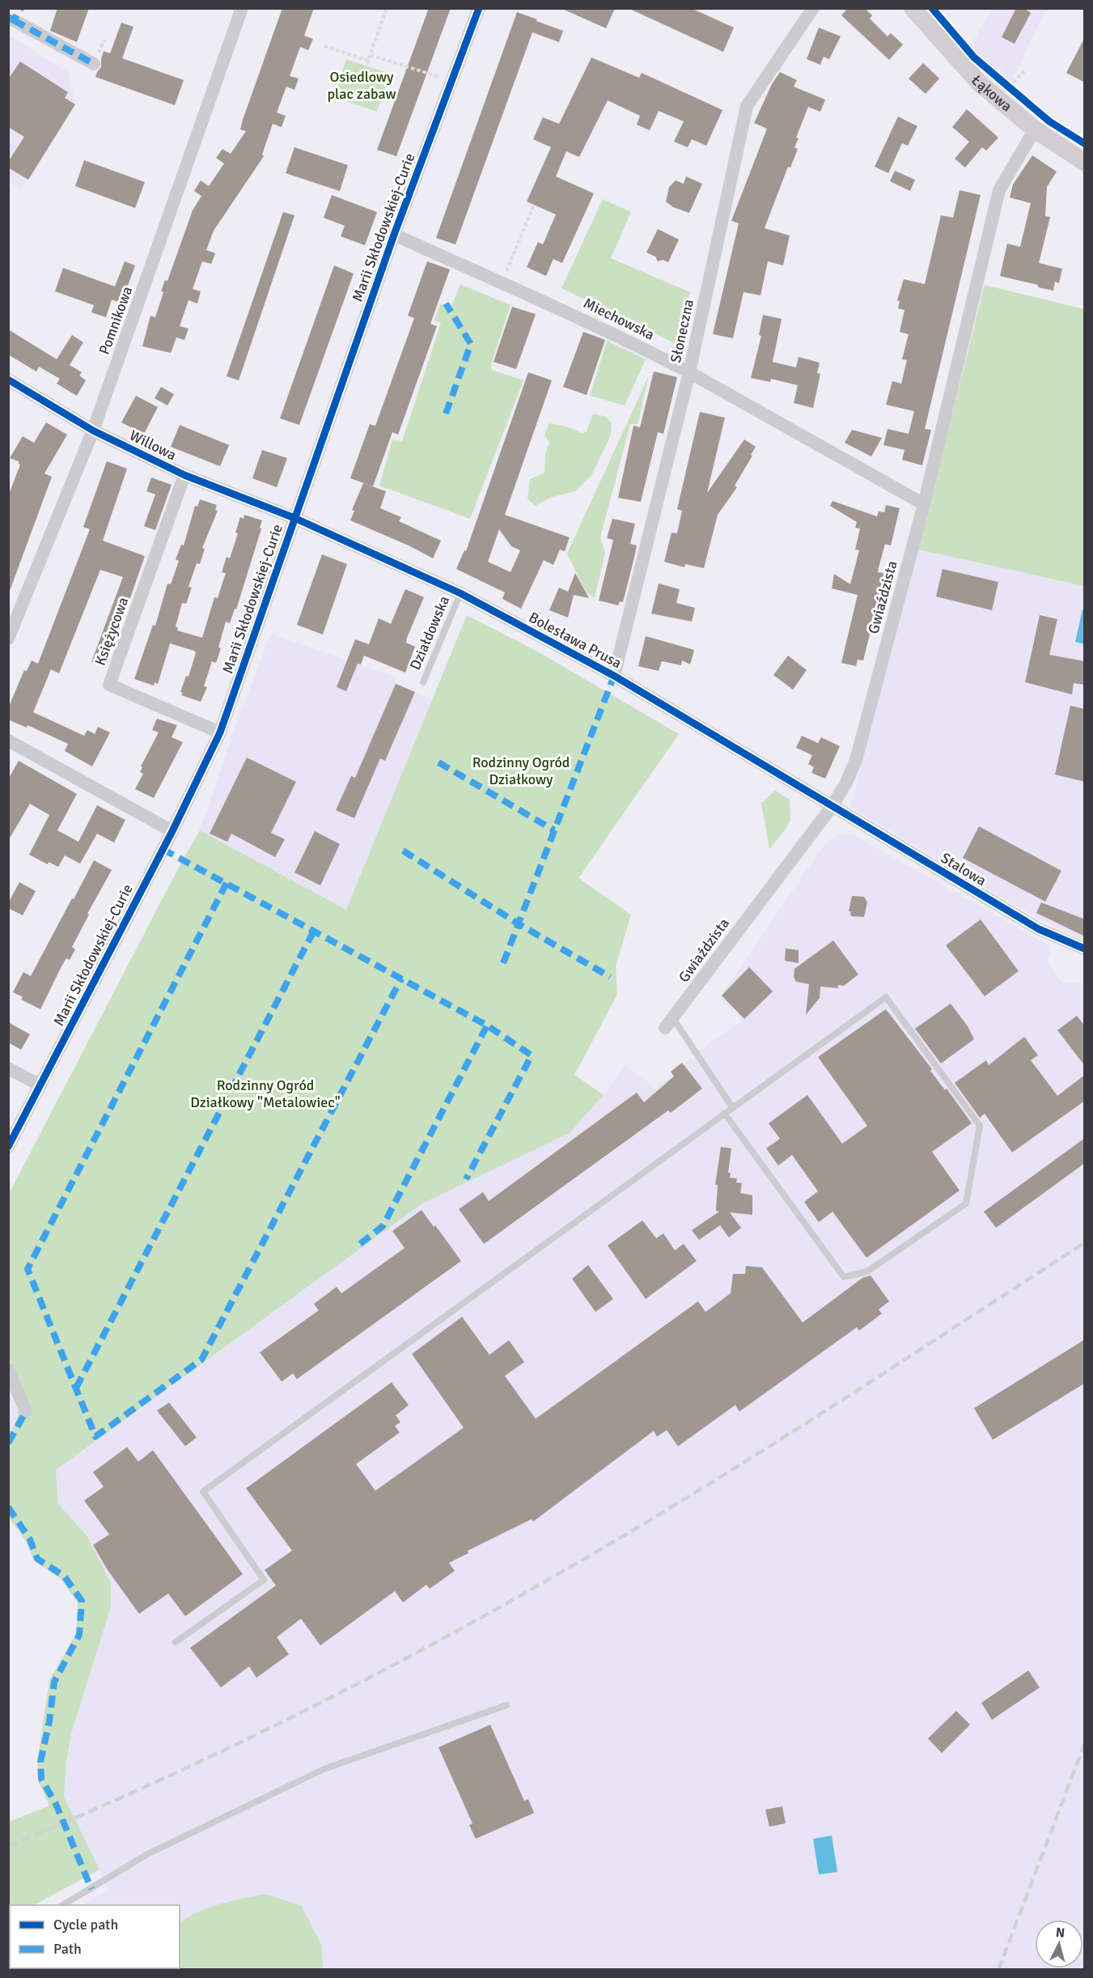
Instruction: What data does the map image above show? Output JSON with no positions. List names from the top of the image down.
{
  "streets": {
    "main road": ["Łąkowa"],
    "street": [
      "Marii Skłodowskiej-Curie",
      "Miechowska",
      "Pomnikowa",
      "Słoneczna",
      "Willowa",
      "Gwiaździsta",
      "Księżycowa",
      "Bolesława Prusa",
      "Stalowa"
    ],
    "lane": ["Działdowska"]
  },
  "crossings": [
    ["Łąkowa", "Gwiaździsta"],
    ["Marii Skłodowskiej-Curie", "Miechowska"],
    ["Marii Skłodowskiej-Curie", "Willowa"],
    ["Marii Skłodowskiej-Curie", "Księżycowa"],
    ["Marii Skłodowskiej-Curie", "Bolesława Prusa"],
    ["Miechowska", "Słoneczna"],
    ["Miechowska", "Gwiaździsta"],
    ["Pomnikowa", "Willowa"],
    ["Słoneczna", "Bolesława Prusa"],
    ["Willowa", "Księżycowa"],
    ["Willowa", "Bolesława Prusa"],
    ["Gwiaździsta", "Bolesława Prusa"],
    ["Gwiaździsta", "Stalowa"],
    ["Działdowska", "Bolesława Prusa"],
    ["Bolesława Prusa", "Stalowa"]
  ],
  "parks": ["Osiedlowy plac zabaw", "Rodzinny Ogród Działkowy", "Rodzinny Ogród Działkowy \"Metalowiec\""],
  "legend": ["Cycle path", "Path"],
  "north": "top"
}
